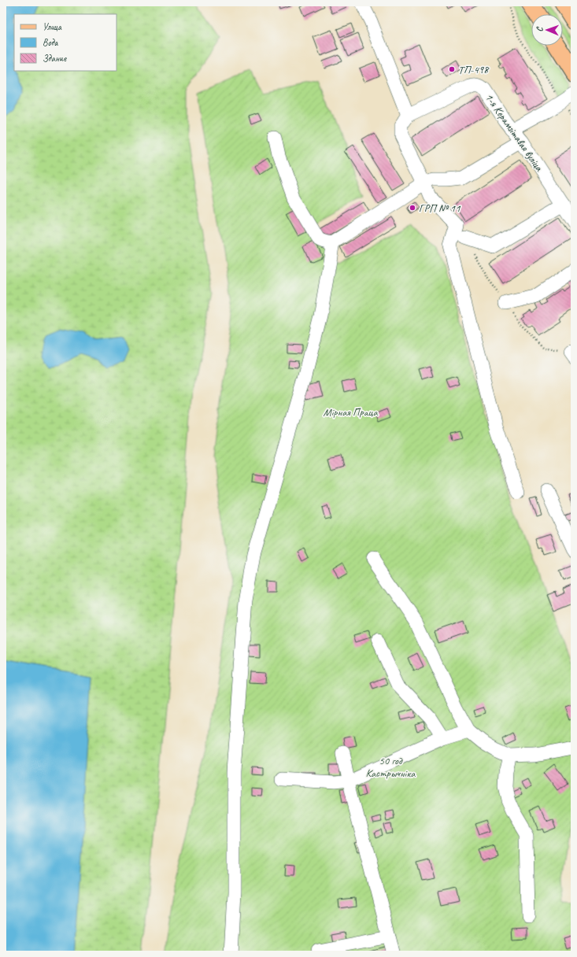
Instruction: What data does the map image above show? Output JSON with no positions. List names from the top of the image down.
{
  "streets": {
    "street": ["1-я Керамзітавая вуліца"]
  },
  "parks": ["Мірная Праца", "50 год Кастрычніка"],
  "places": ["ТП-498", "ГРП № 11"],
  "legend": ["Улица", "Вода", "Здание"],
  "north": "left"
}
